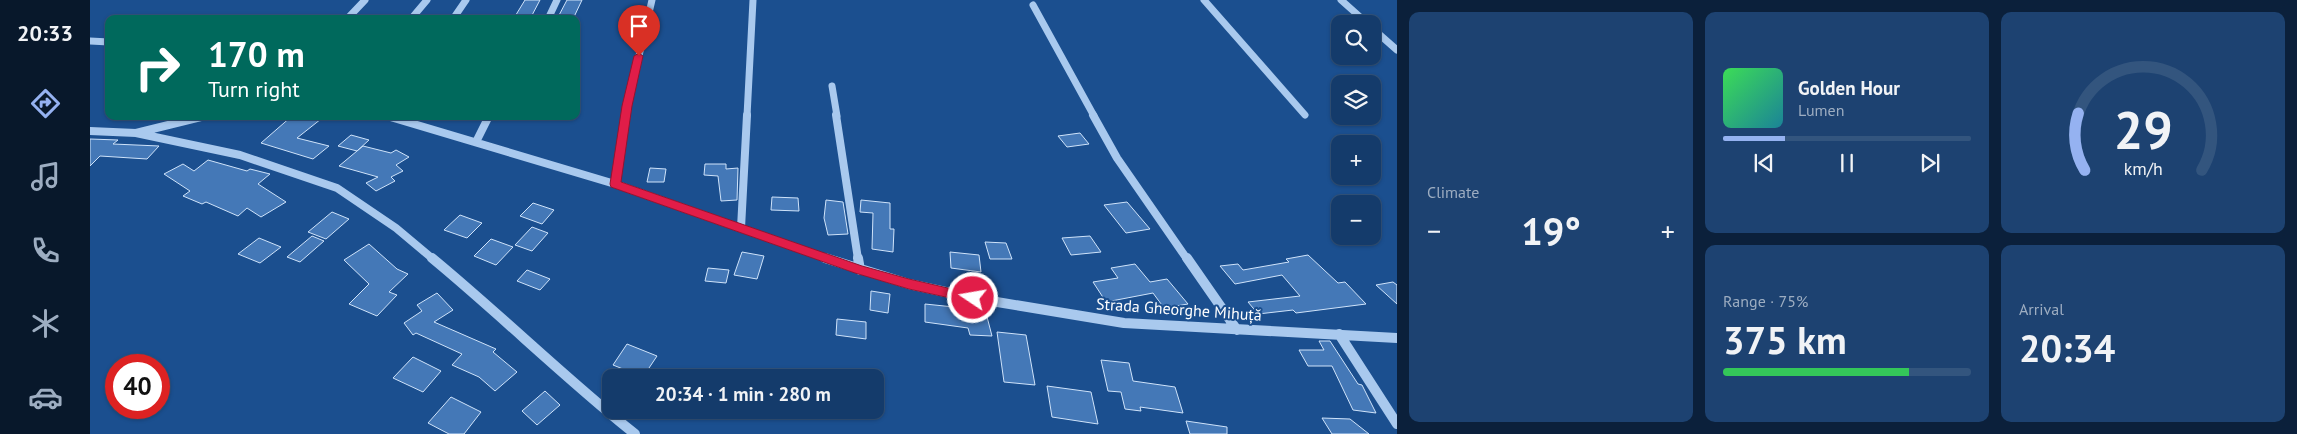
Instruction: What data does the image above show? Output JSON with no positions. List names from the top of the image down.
{
  "streets": {
    "street": ["Strada Gheorghe Mihuță"]
  },
  "page": {
    "tabs": "20:33",
    "tile": [
      "Climate",
      ["Range · 75%", "375 km"],
      ["Arrival", "20:34"]
    ],
    "map_buttons": ["+", "−"],
    "turn": ["170 m", "Turn right"],
    "song": ["Golden Hour", "Lumen"],
    "heat": ["−", "19°", "+"],
    "limit": "40",
    "trip": "20:34 · 1 min · 280 m",
    "gauge": ["29", "km/h"]
  }
}
